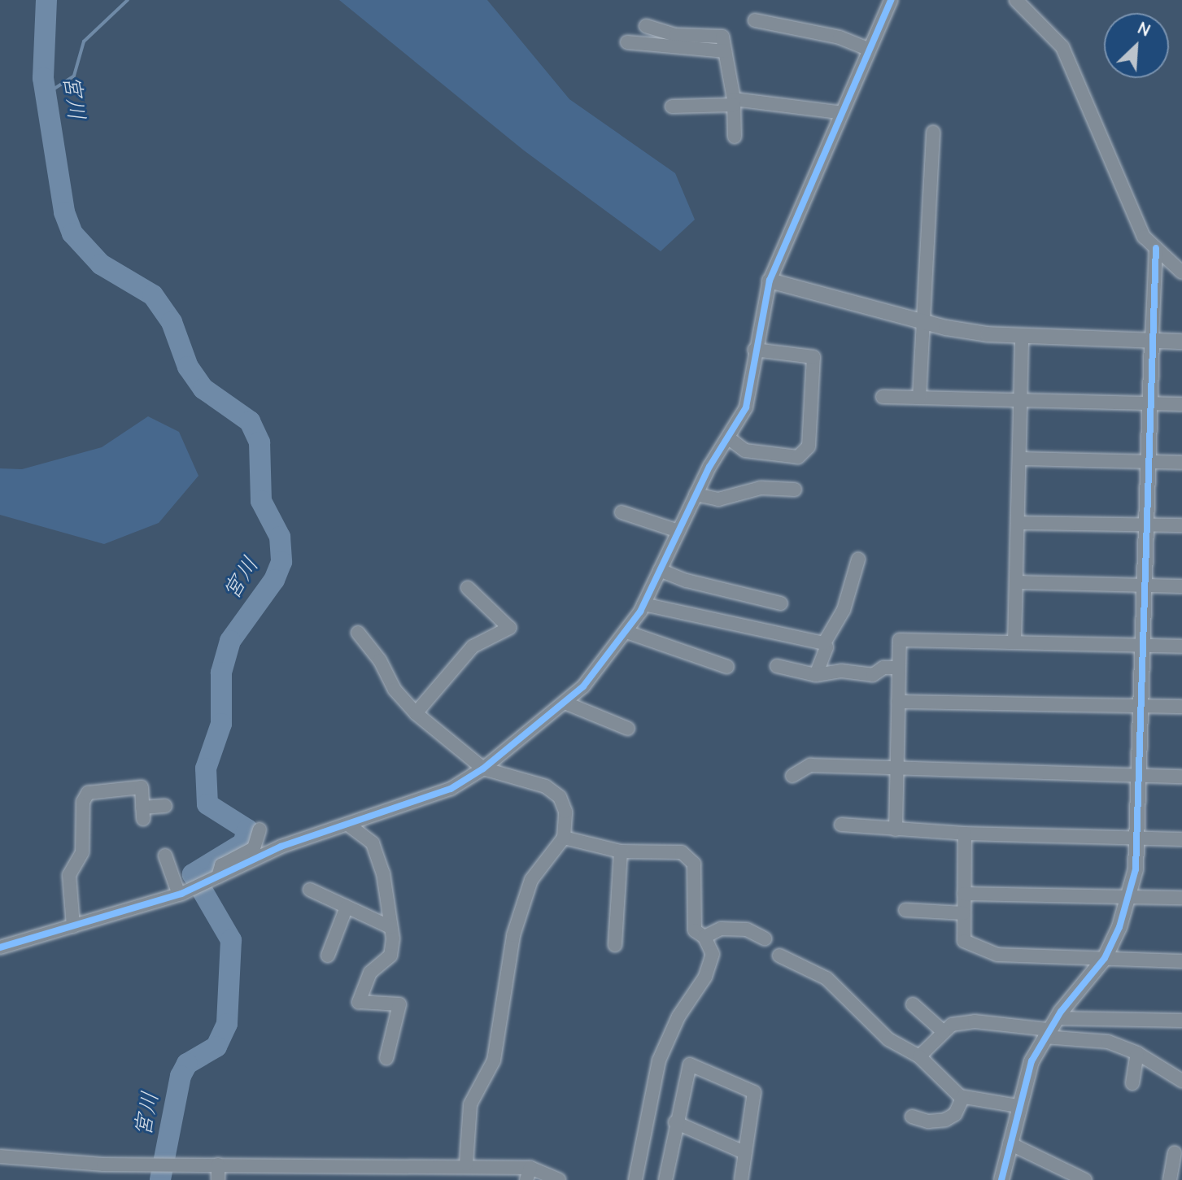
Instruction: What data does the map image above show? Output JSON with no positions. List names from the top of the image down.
{
  "water": ["宮川"],
  "north": "top right"
}
